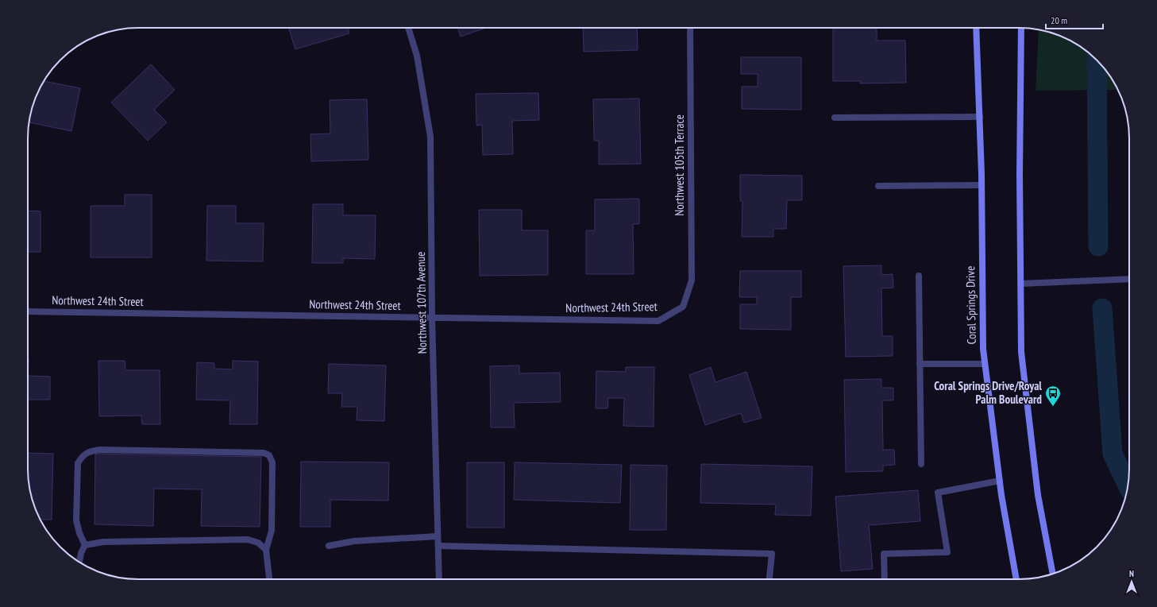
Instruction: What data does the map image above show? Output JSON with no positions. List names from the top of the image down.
{
  "streets": {
    "main road": ["Coral Springs Drive"],
    "street": ["Northwest 105th Terrace", "Northwest 24th Street", "Northwest 107th Avenue"]
  },
  "crossings": [
    ["Northwest 105th Terrace", "Northwest 24th Street"],
    ["Northwest 24th Street", "Northwest 107th Avenue"]
  ],
  "places": {
    "bus stop": ["Coral Springs Drive/Royal Palm Boulevard"]
  },
  "scale_bar": "20 m",
  "north": "top"
}
